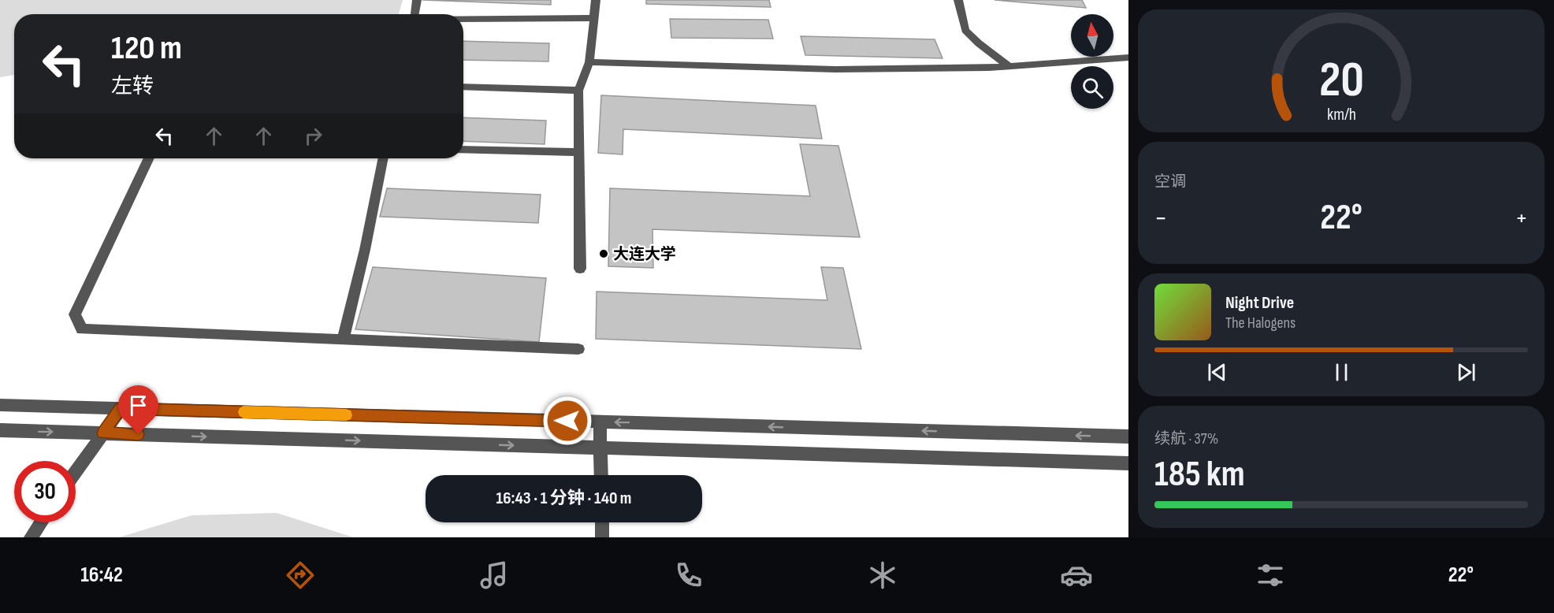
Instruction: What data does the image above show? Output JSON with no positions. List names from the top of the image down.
{
  "places": ["大连大学"],
  "north": "top",
  "page": {
    "turn": ["120 m", "左转"],
    "tile": [
      "空调",
      ["续航 · 37%", "185 km"]
    ],
    "heat": ["−", "22°", "+"],
    "song": ["Night Drive", "The Halogens"],
    "limit": "30",
    "trip": "16:43 · 1 分钟 · 140 m",
    "tabs": ["16:42", "22°"],
    "gauge": ["20", "km/h"]
  }
}
